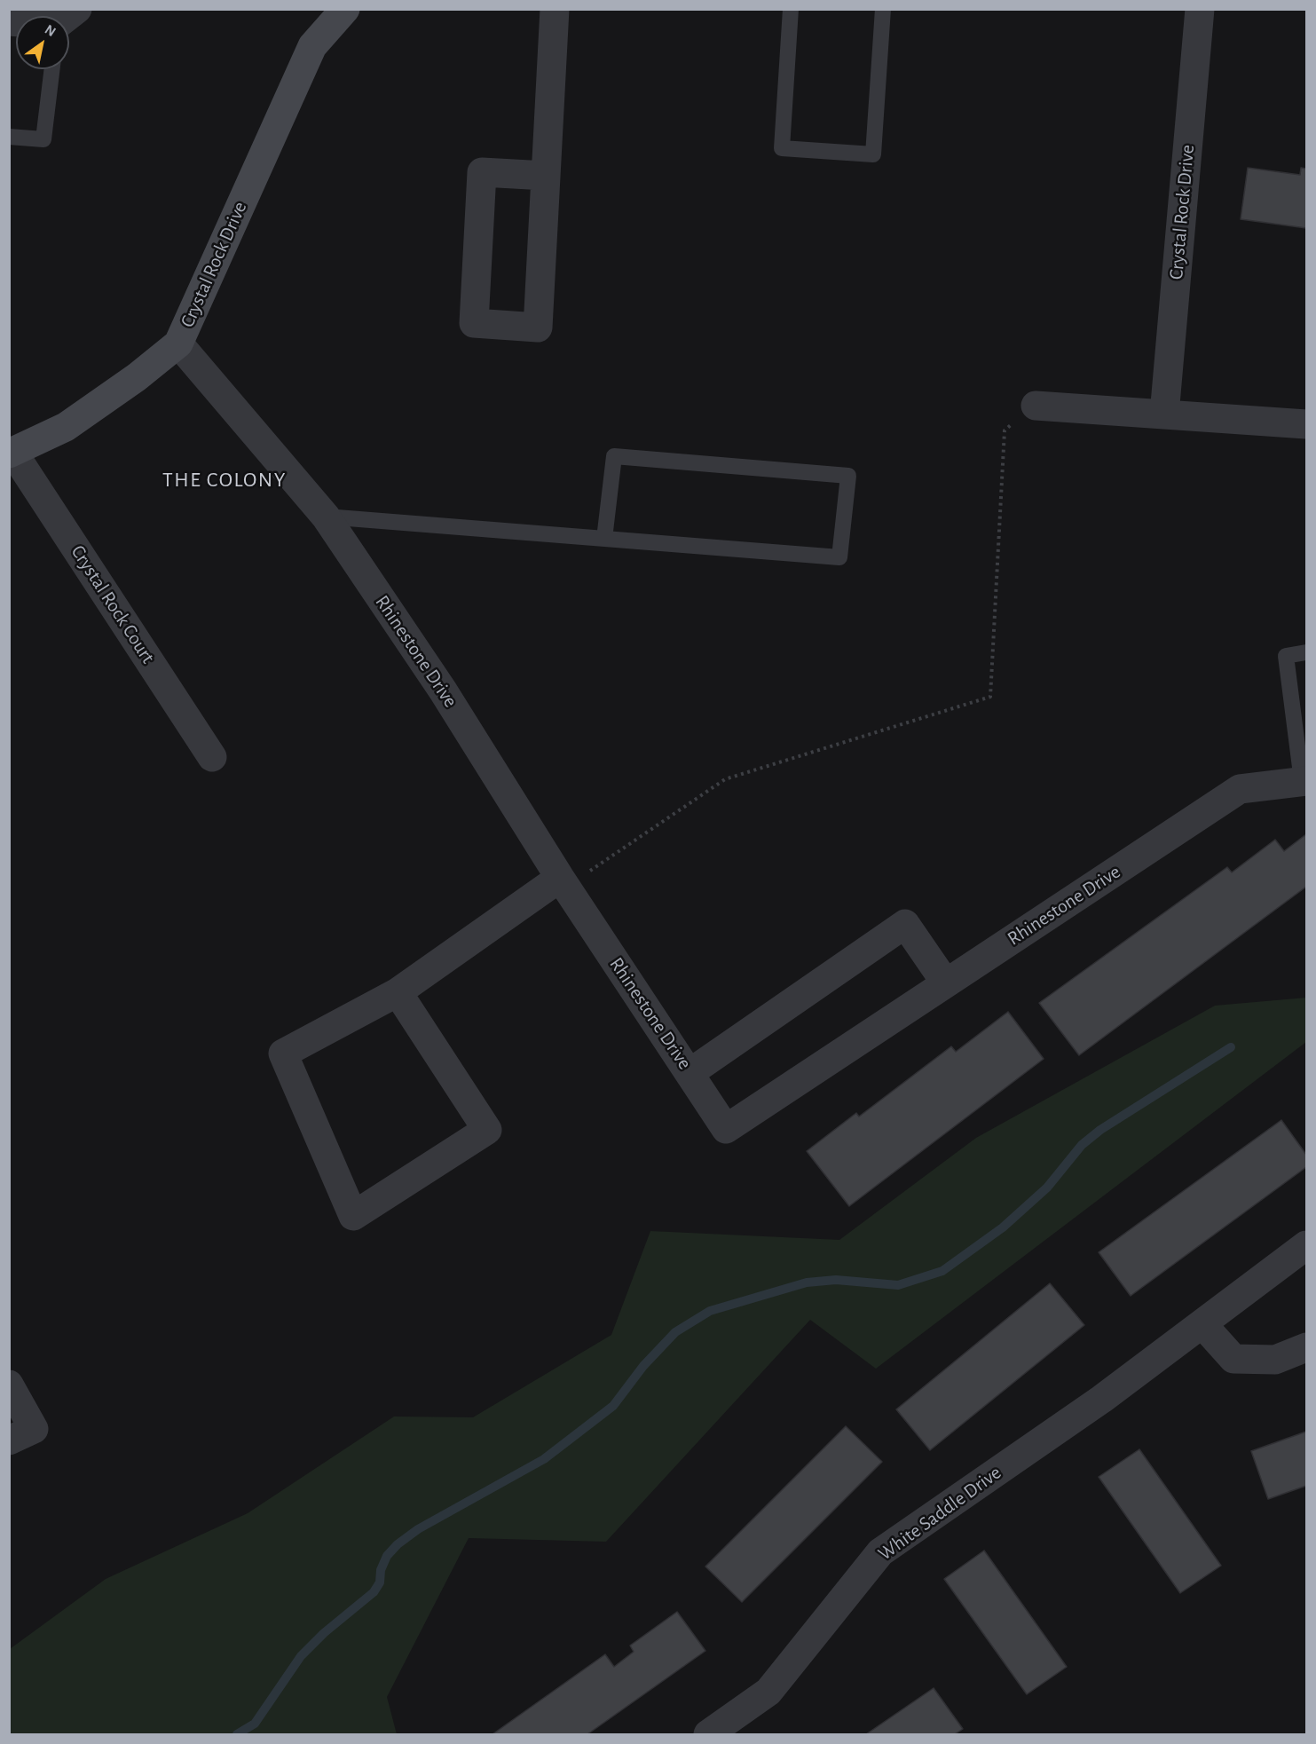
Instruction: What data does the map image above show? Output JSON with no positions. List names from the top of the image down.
{
  "streets": {
    "street": [
      "Crystal Rock Drive",
      "Crystal Rock Court",
      "Rhinestone Drive",
      "White Saddle Drive"
    ]
  },
  "crossings": [
    ["Crystal Rock Drive", "Crystal Rock Court"],
    ["Crystal Rock Drive", "Rhinestone Drive"]
  ],
  "districts": ["THE COLONY"],
  "north": "top right"
}
